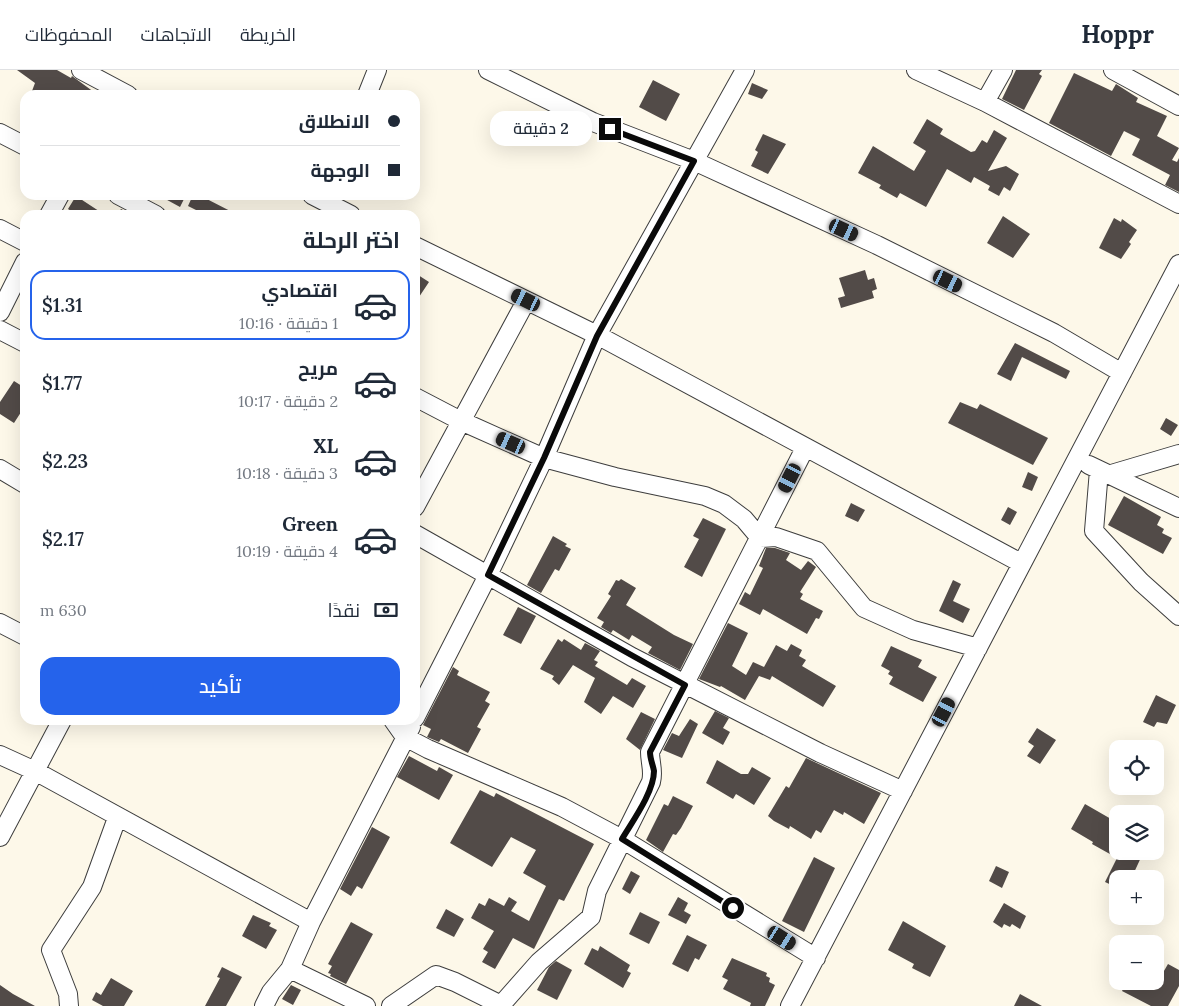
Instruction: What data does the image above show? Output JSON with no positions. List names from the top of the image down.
{
  "page": {
    "header": "Hoppr",
    "nav": ["الخريطة", "الاتجاهات", "المحفوظات"],
    "banner": ["الانطلاق", "الوجهة"],
    "bubble": "2 دقيقة",
    "heading": "اختر الرحلة",
    "list": [
      {
        "name": "اقتصادي",
        "note": "1 دقيقة · 10:16",
        "value": "$1.31"
      },
      {
        "name": "مريح",
        "note": "2 دقيقة · 10:17",
        "value": "$1.77"
      },
      {
        "name": "XL",
        "note": "3 دقيقة · 10:18",
        "value": "$2.23"
      },
      {
        "name": "Green",
        "note": "4 دقيقة · 10:19",
        "value": "$2.17"
      }
    ],
    "pay": ["نقدًا", "630 m"],
    "buttons": "تأكيد",
    "map_buttons": ["+", "−"]
  }
}
